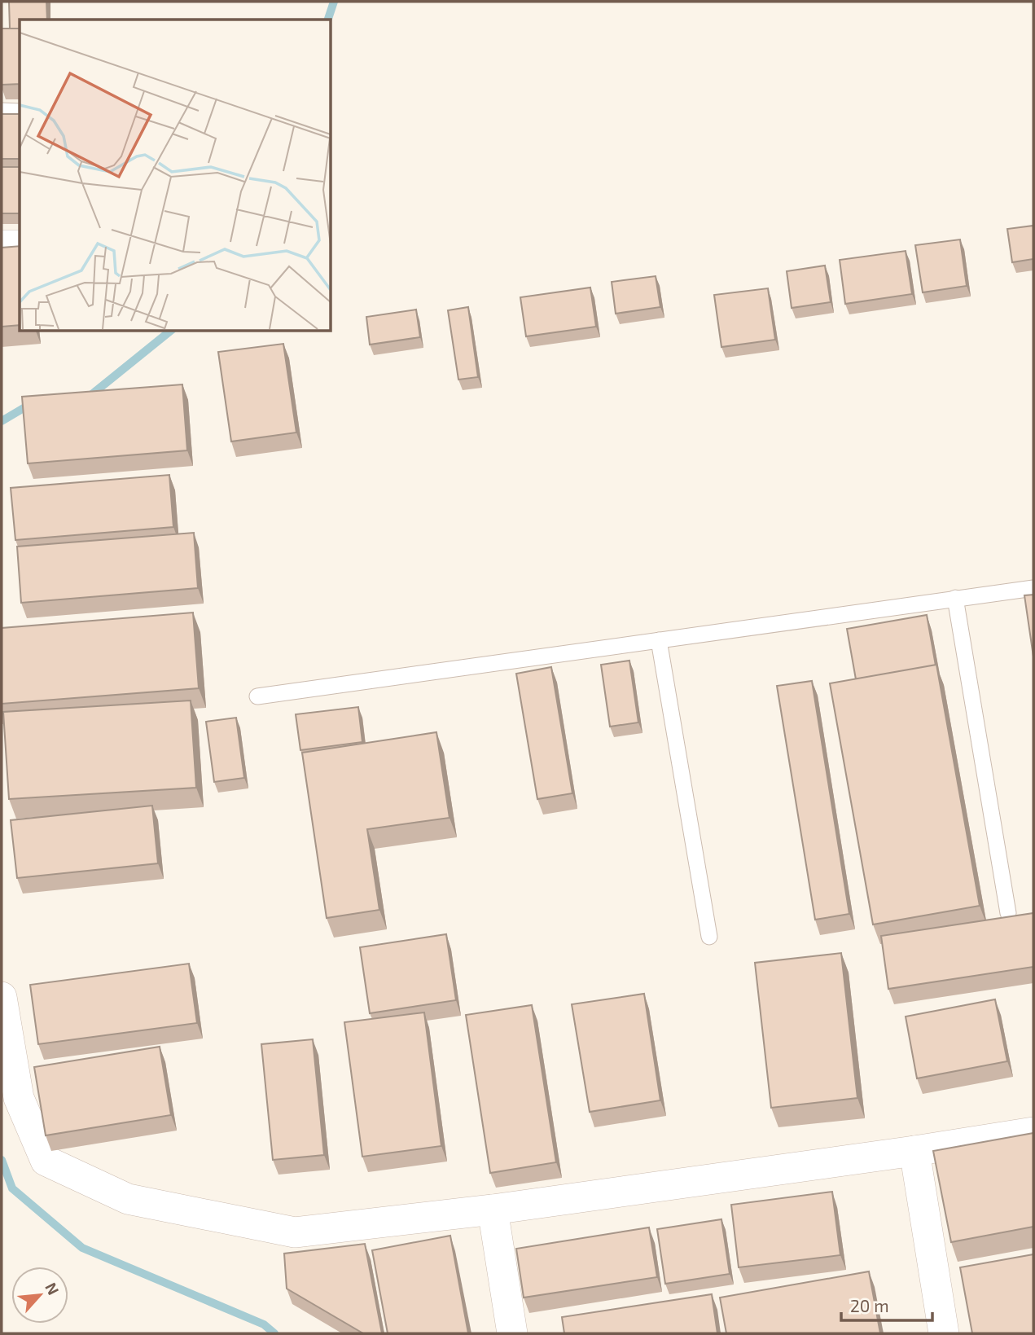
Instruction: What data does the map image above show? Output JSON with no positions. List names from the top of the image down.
{
  "scale_bar": "20 m",
  "north": "top right"
}
